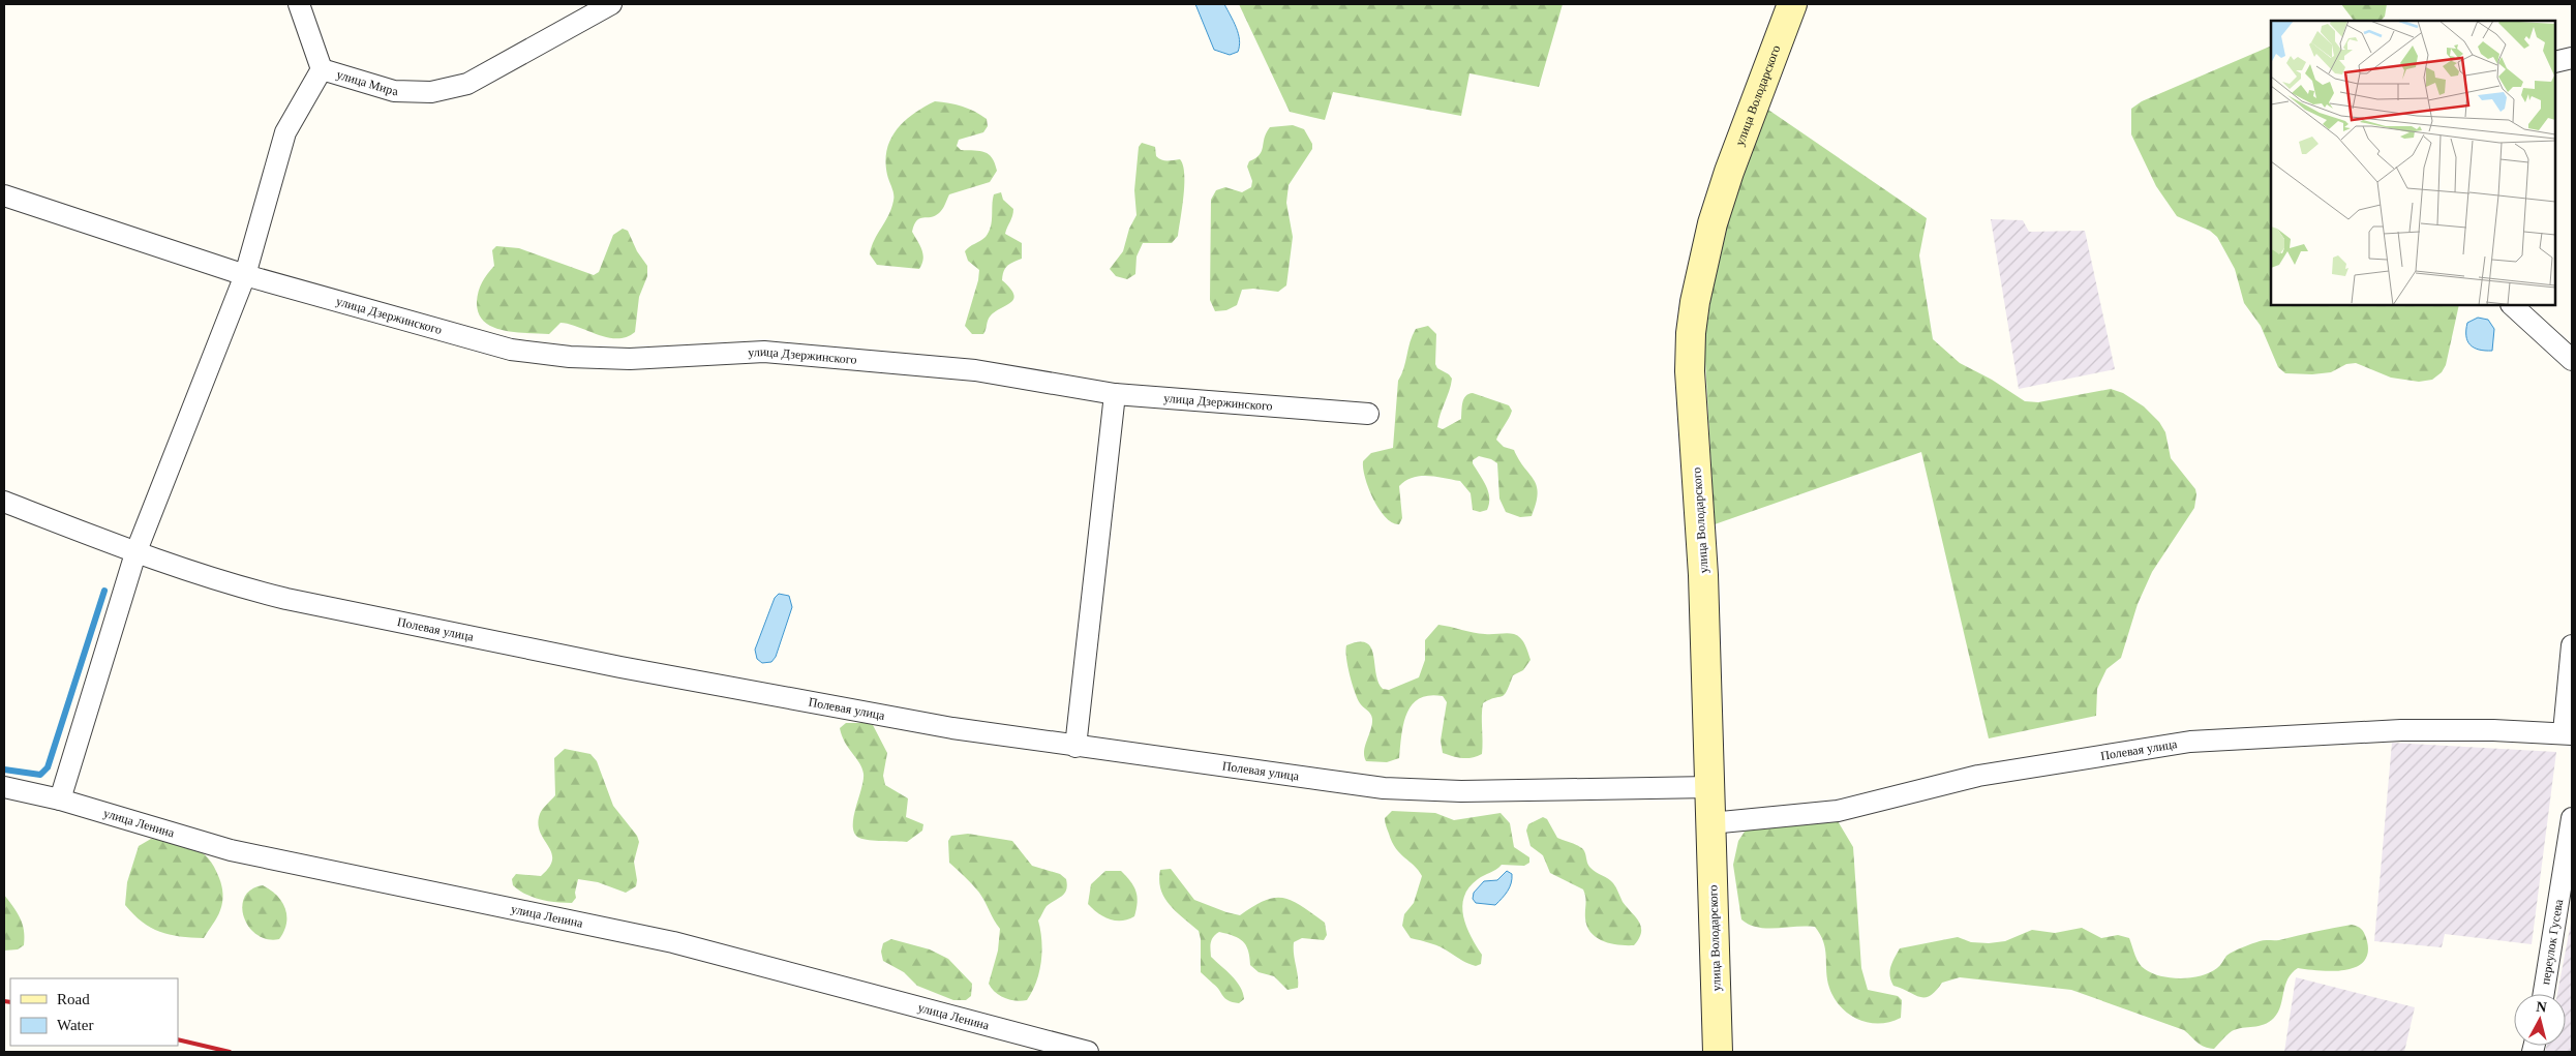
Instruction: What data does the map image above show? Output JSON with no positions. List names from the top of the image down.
{
  "streets": {
    "street": [
      "улица Мира",
      "улица Володарского",
      "улица Дзержинского",
      "Полевая улица",
      "улица Ленина",
      "переулок Гусева"
    ]
  },
  "crossings": [
    ["улица Мира", "улица Дзержинского"],
    ["улица Мира", "Полевая улица"],
    ["улица Мира", "улица Ленина"],
    ["улица Володарского", "Полевая улица"]
  ],
  "legend": ["Road", "Water"],
  "north": "top"
}
